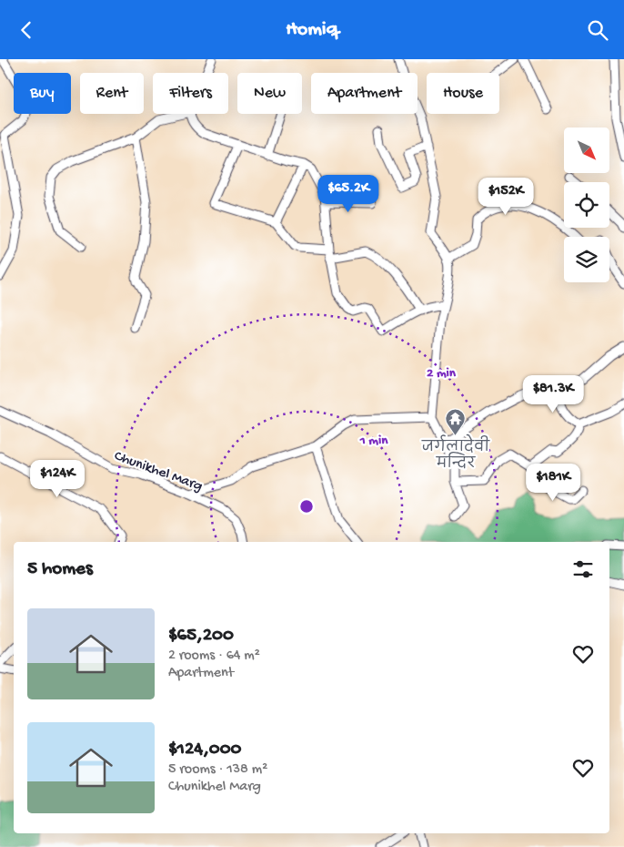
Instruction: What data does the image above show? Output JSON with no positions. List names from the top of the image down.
{
  "streets": {
    "street": ["Chunikhel Marg"]
  },
  "places": {
    "temple": ["जर्गलादेवी मन्दिर"]
  },
  "north": "bottom right",
  "page": {
    "header": "Homiq",
    "chip": [
      "Buy",
      "Rent",
      "Filters",
      "New",
      "Apartment",
      "House"
    ],
    "price": [
      "$65.2K",
      "$152K",
      "$81.3K",
      "$124K",
      "$181K"
    ],
    "heading": "5 homes",
    "list": [
      {
        "name": "$65,200",
        "note": "2 rooms · 64 m² · Apartment"
      },
      {
        "name": "$124,000",
        "note": "5 rooms · 138 m² · Chunikhel Marg"
      }
    ]
  },
  "rings": ["2 min", "1 min"]
}
